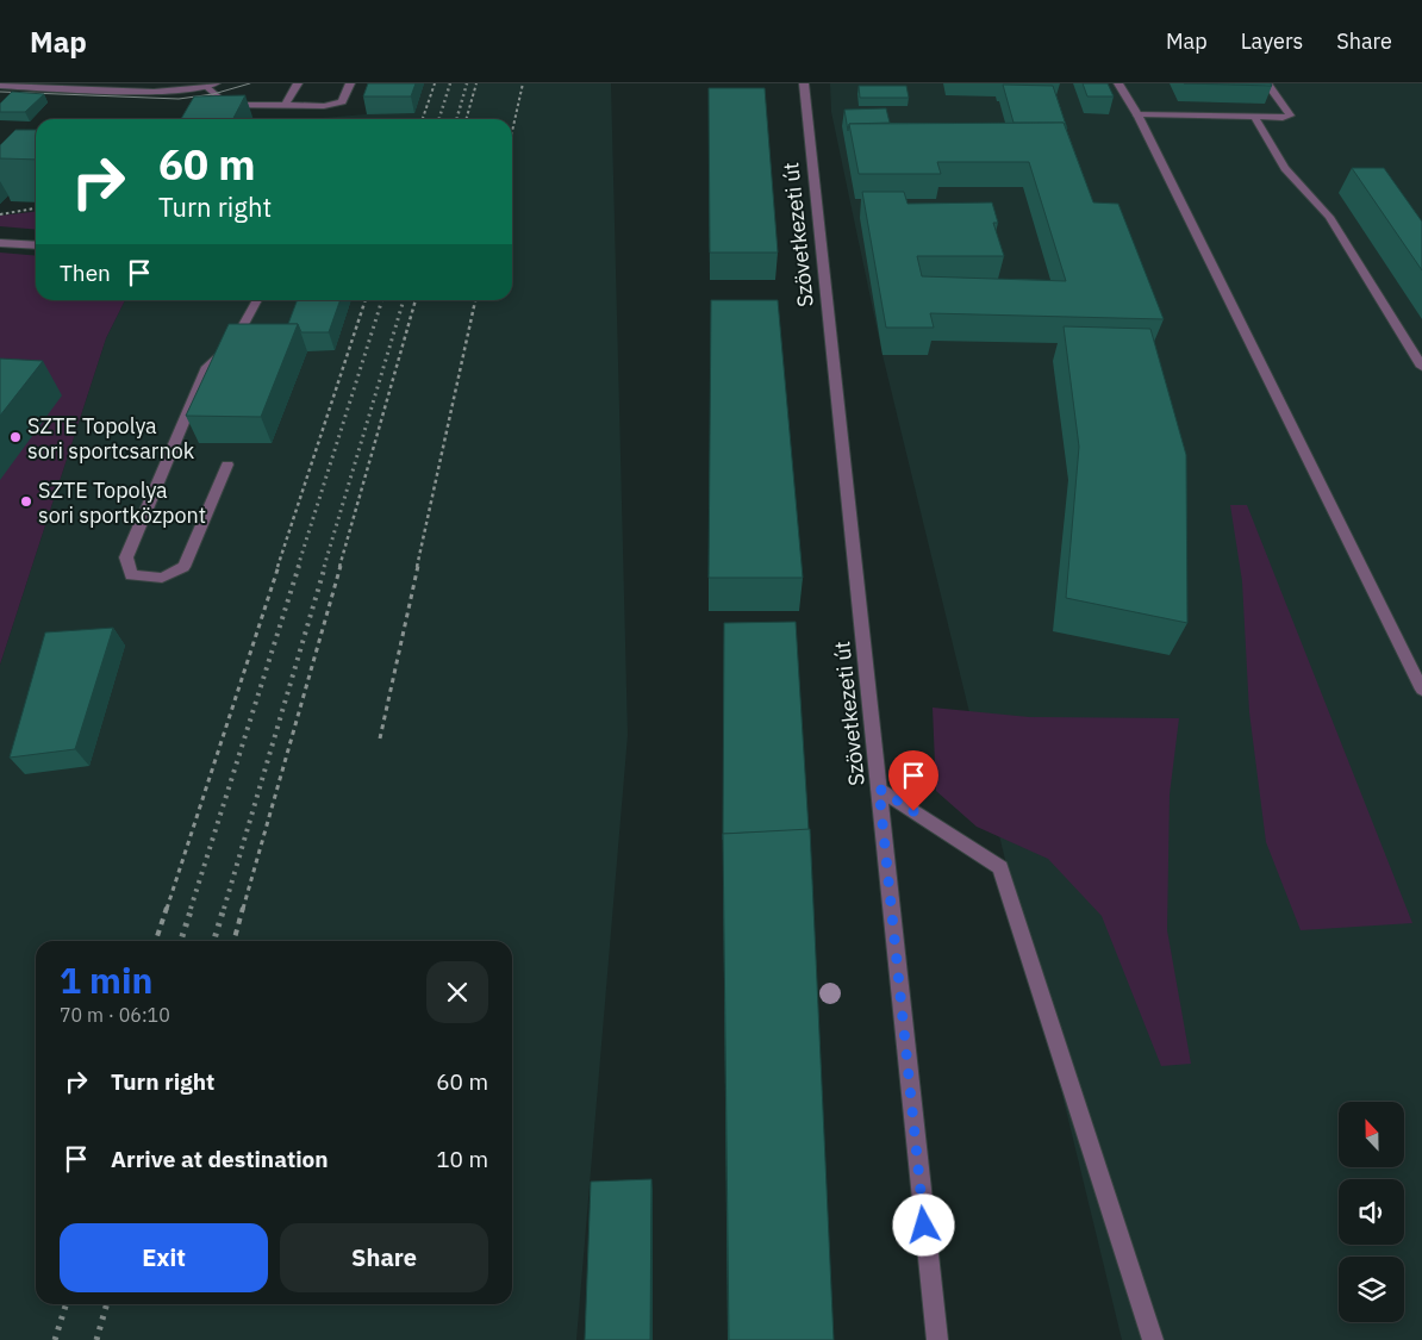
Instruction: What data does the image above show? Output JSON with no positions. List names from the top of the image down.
{
  "streets": {
    "street": ["Szövetkezeti út"]
  },
  "places": ["SZTE Topolya sori sportcsarnok", "SZTE Topolya sori sportközpont"],
  "north": "top",
  "page": {
    "header": "Map",
    "nav": ["Map", "Layers", "Share"],
    "turn": ["60 m", "Turn right"],
    "then": "Then",
    "heading": ["1 min", "70 m · 06:10"],
    "list": [
      {
        "name": "Turn right",
        "value": "60 m"
      },
      {
        "name": "Arrive at destination",
        "value": "10 m"
      }
    ],
    "buttons": ["Exit", "Share"]
  }
}
